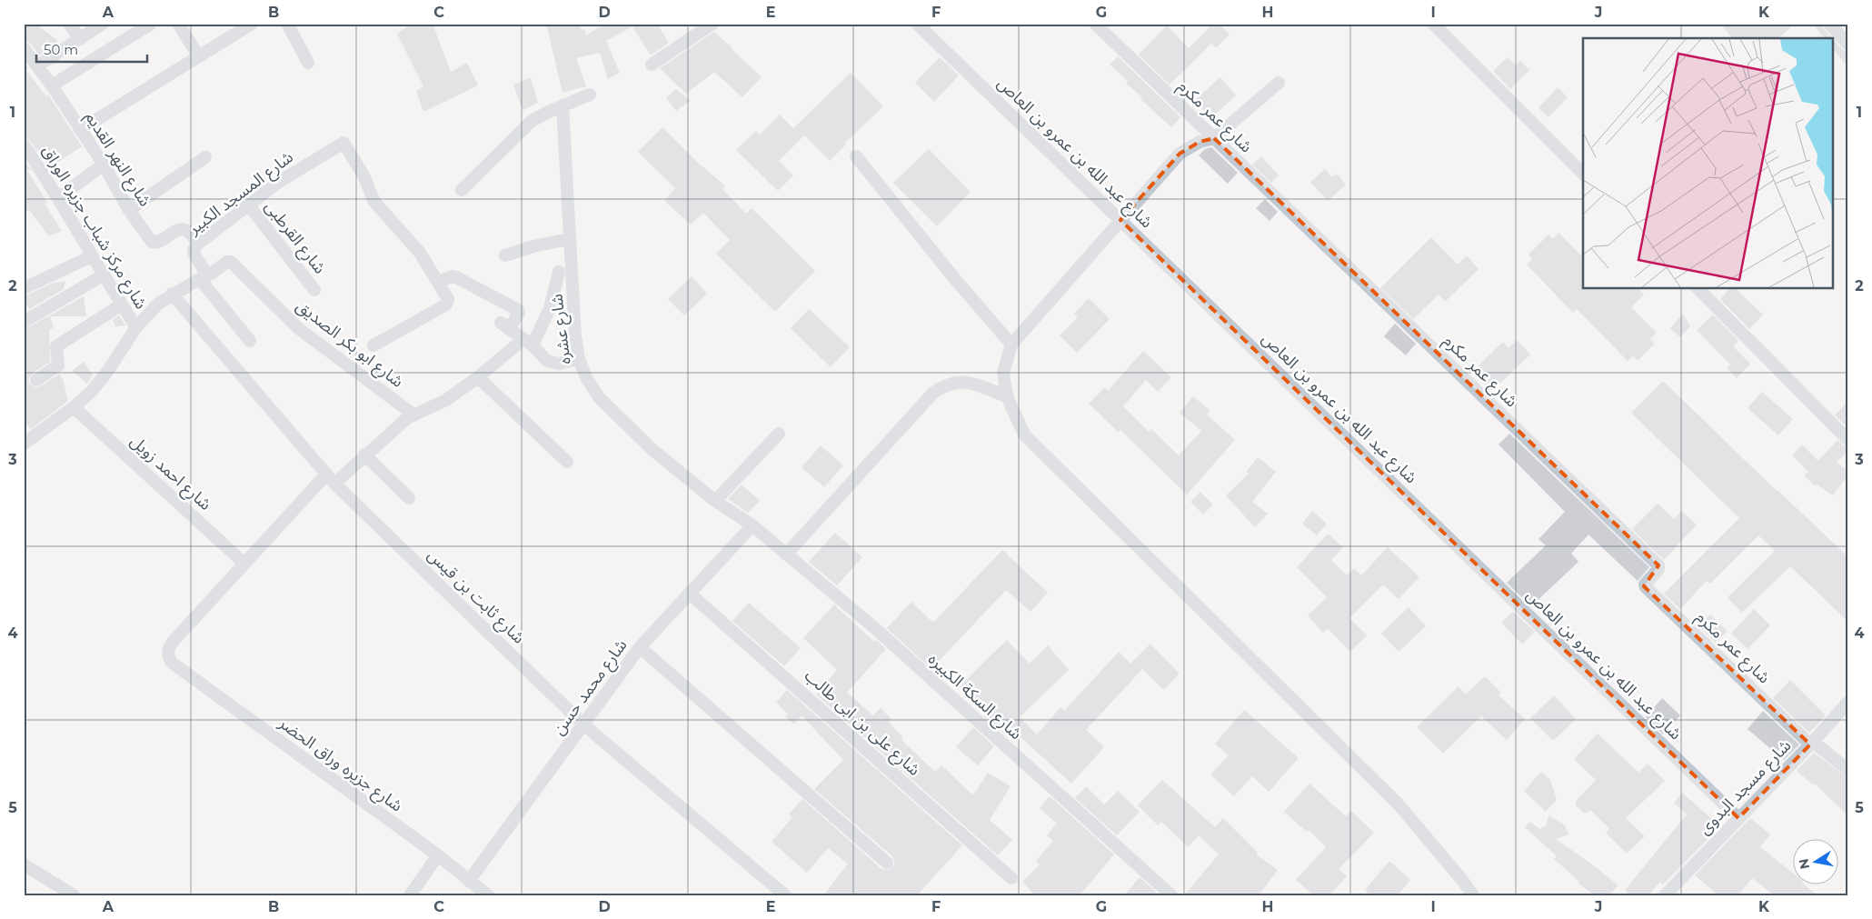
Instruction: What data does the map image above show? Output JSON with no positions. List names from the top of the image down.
{
  "streets": {
    "street": [
      "شارع عمر مكرم",
      "شارع عبد الله بن عمرو بن العاص",
      "شارع النهر القديم",
      "شارع المسجد الكبير",
      "شارع مركز شباب جزيره الوراق",
      "شارع القرطبى",
      "شارع عشره",
      "شارع ابو بكر الصديق",
      "شارع احمد زويل",
      "شارع ثابت بن قيس",
      "شارع محمد حسن",
      "شارع السكة الكبيره",
      "شارع على بن ابى طالب",
      "شارع جزيره وراق الحضر",
      "شارع مسجد البدوى"
    ]
  },
  "crossings": [
    ["شارع عمر مكرم", "شارع مسجد البدوى"],
    ["شارع عبد الله بن عمرو بن العاص", "شارع مسجد البدوى"],
    ["شارع النهر القديم", "شارع المسجد الكبير"],
    ["شارع المسجد الكبير", "شارع القرطبى"],
    ["شارع المسجد الكبير", "شارع ابو بكر الصديق"],
    ["شارع عشره", "شارع محمد حسن"],
    ["شارع عشره", "شارع السكة الكبيره"],
    ["شارع احمد زويل", "شارع جزيره وراق الحضر"],
    ["شارع ثابت بن قيس", "شارع محمد حسن"],
    ["شارع محمد حسن", "شارع السكة الكبيره"],
    ["شارع محمد حسن", "شارع على بن ابى طالب"],
    ["شارع محمد حسن", "شارع جزيره وراق الحضر"]
  ],
  "scale_bar": "50 m",
  "north": "left",
  "grid": {
    "columns": [
      "A",
      "B",
      "C",
      "D",
      "E",
      "F",
      "G",
      "H",
      "I",
      "J",
      "K"
    ],
    "rows": [
      "1",
      "2",
      "3",
      "4",
      "5"
    ]
  }
}
